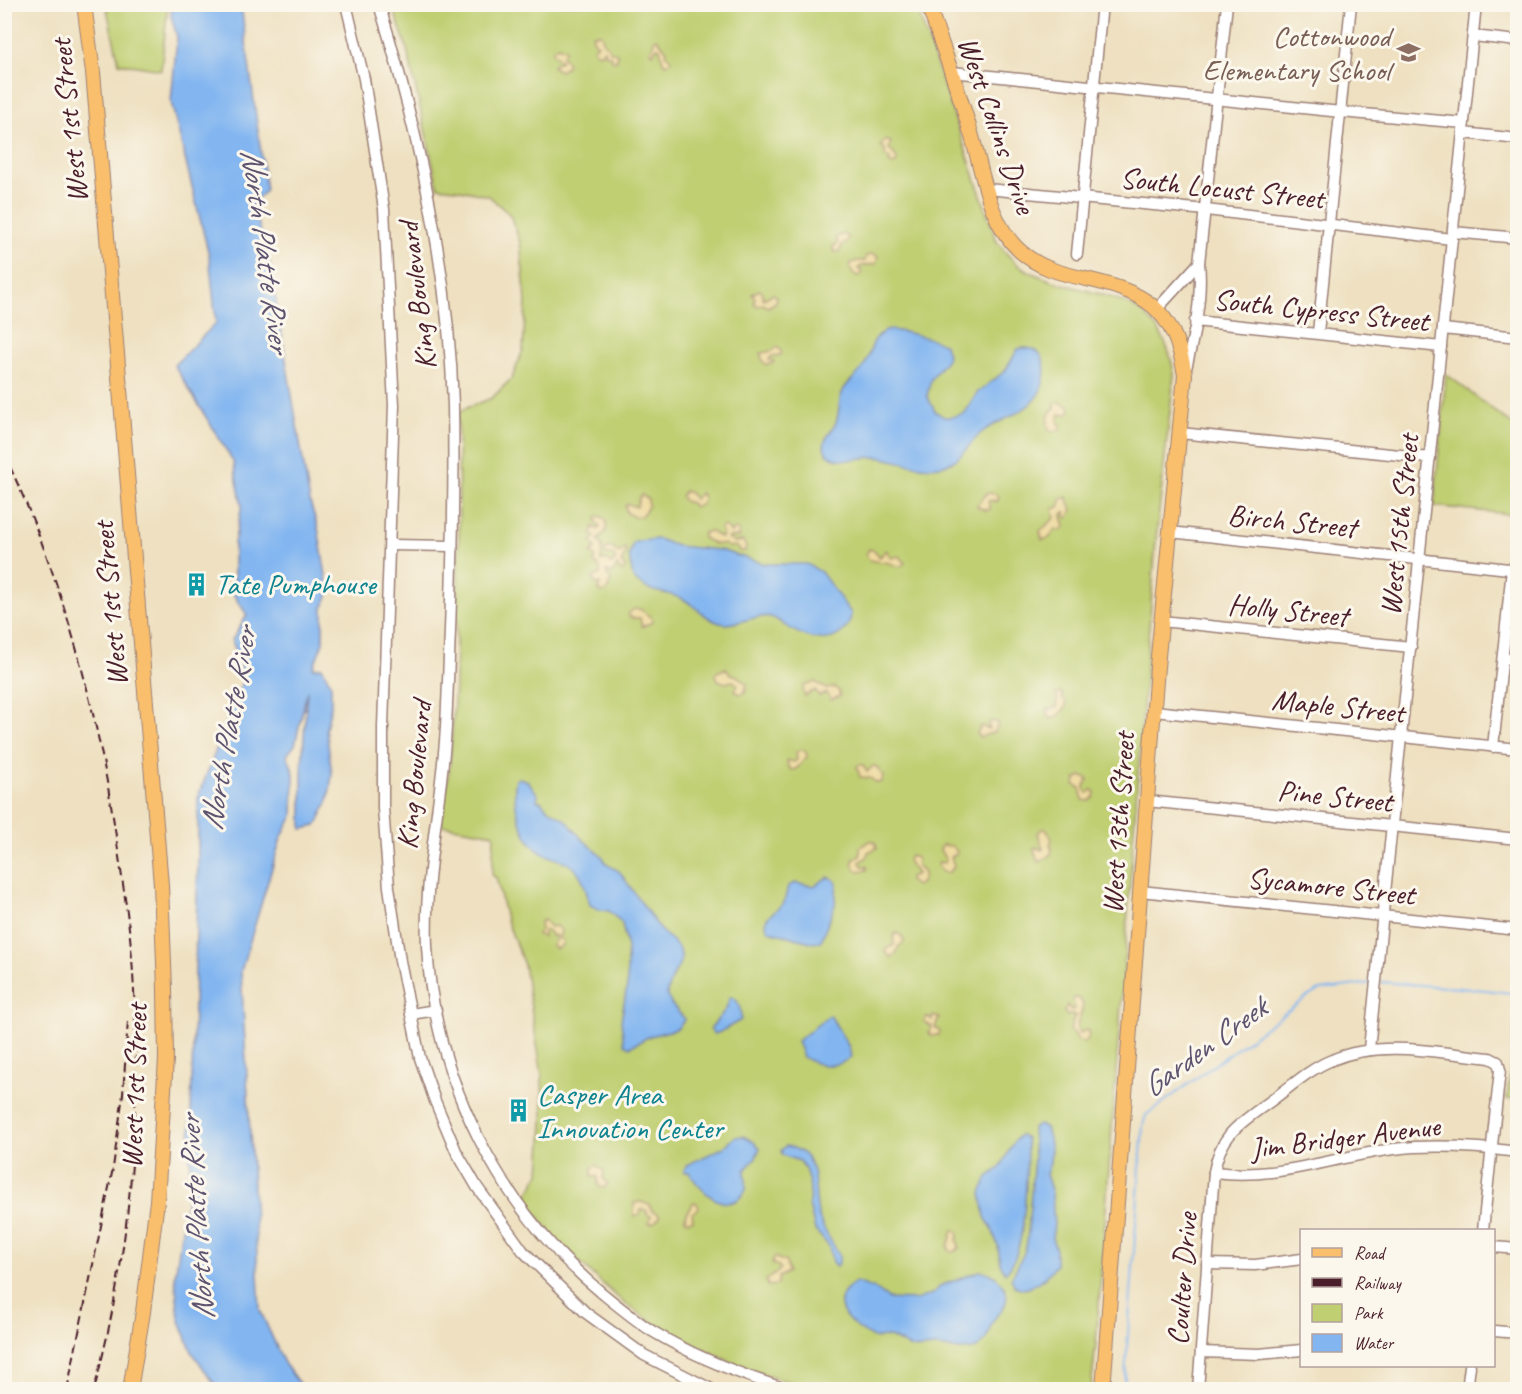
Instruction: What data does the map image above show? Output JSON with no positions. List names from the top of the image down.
{
  "streets": {
    "main road": ["West 1st Street", "West Collins Drive", "West 13th Street"],
    "street": [
      "South Locust Street",
      "King Boulevard",
      "South Cypress Street",
      "Birch Street",
      "West 15th Street",
      "Holly Street",
      "Maple Street",
      "Pine Street",
      "Sycamore Street",
      "Jim Bridger Avenue",
      "Coulter Drive"
    ]
  },
  "crossings": [
    ["West Collins Drive", "South Locust Street"],
    ["West Collins Drive", "West 13th Street"],
    ["South Locust Street", "West 15th Street"],
    ["South Locust Street", "West 13th Street"],
    ["South Cypress Street", "West 15th Street"],
    ["South Cypress Street", "West 13th Street"],
    ["Birch Street", "West 15th Street"],
    ["Birch Street", "West 13th Street"],
    ["West 15th Street", "Holly Street"],
    ["West 15th Street", "Maple Street"],
    ["West 15th Street", "Pine Street"],
    ["West 15th Street", "Sycamore Street"],
    ["West 15th Street", "Coulter Drive"],
    ["Holly Street", "West 13th Street"],
    ["Maple Street", "West 13th Street"],
    ["Pine Street", "West 13th Street"],
    ["West 13th Street", "Sycamore Street"],
    ["Jim Bridger Avenue", "Coulter Drive"]
  ],
  "water": ["North Platte River", "Garden Creek"],
  "places": {
    "school or university": ["Cottonwood Elementary School"],
    "building": ["Tate Pumphouse", "Casper Area Innovation Center"]
  },
  "legend": [
    "Road",
    "Railway",
    "Park",
    "Water"
  ]
}
